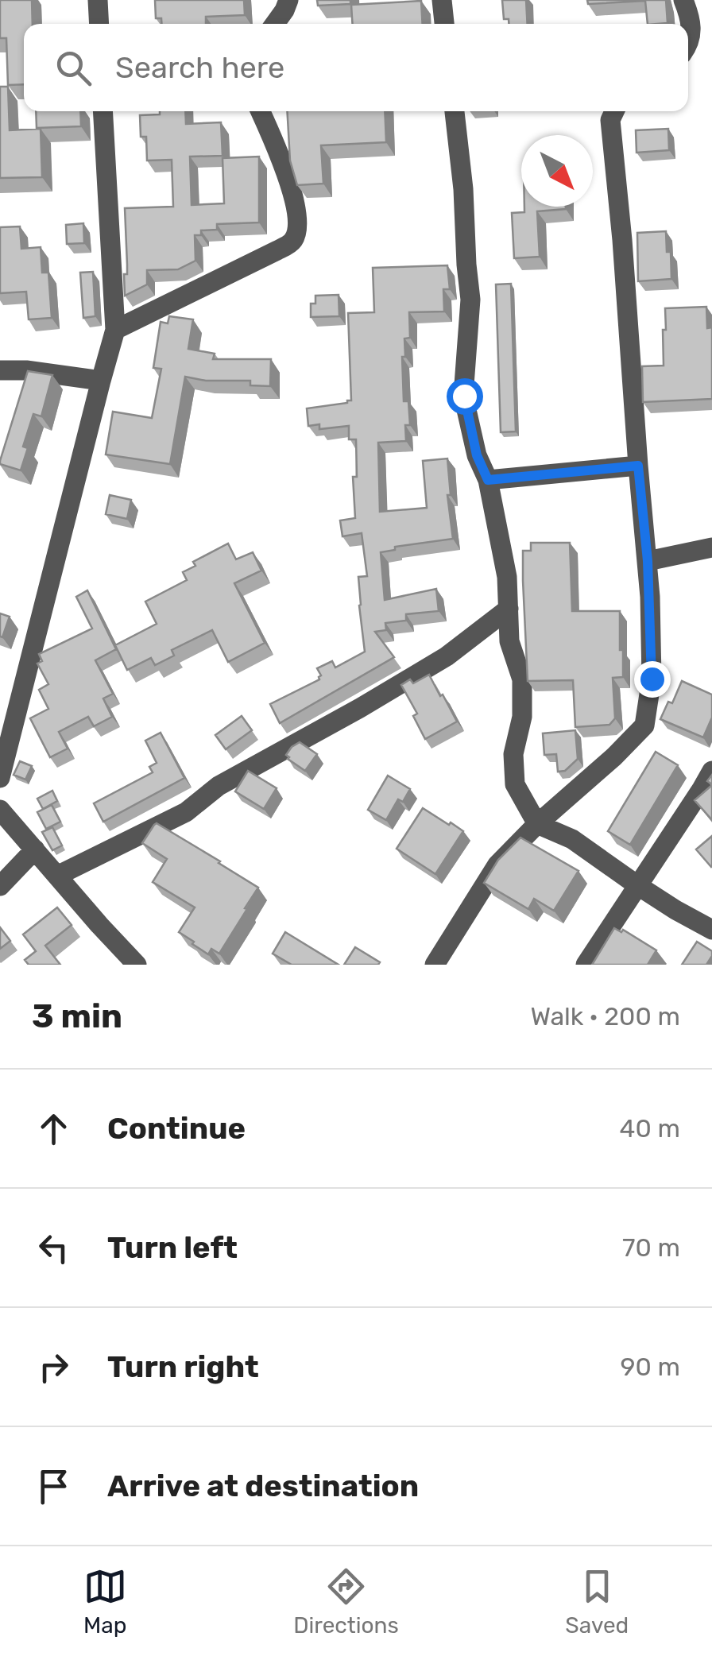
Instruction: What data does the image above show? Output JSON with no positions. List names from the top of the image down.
{
  "north": "bottom right",
  "page": {
    "search": "Search here",
    "heading": ["3 min", "Walk · 200 m"],
    "list": [
      ["Continue", "40 m"],
      ["Turn left", "70 m"],
      ["Turn right", "90 m"],
      "Arrive at destination"
    ],
    "nav": ["Map", "Directions", "Saved"]
  }
}
